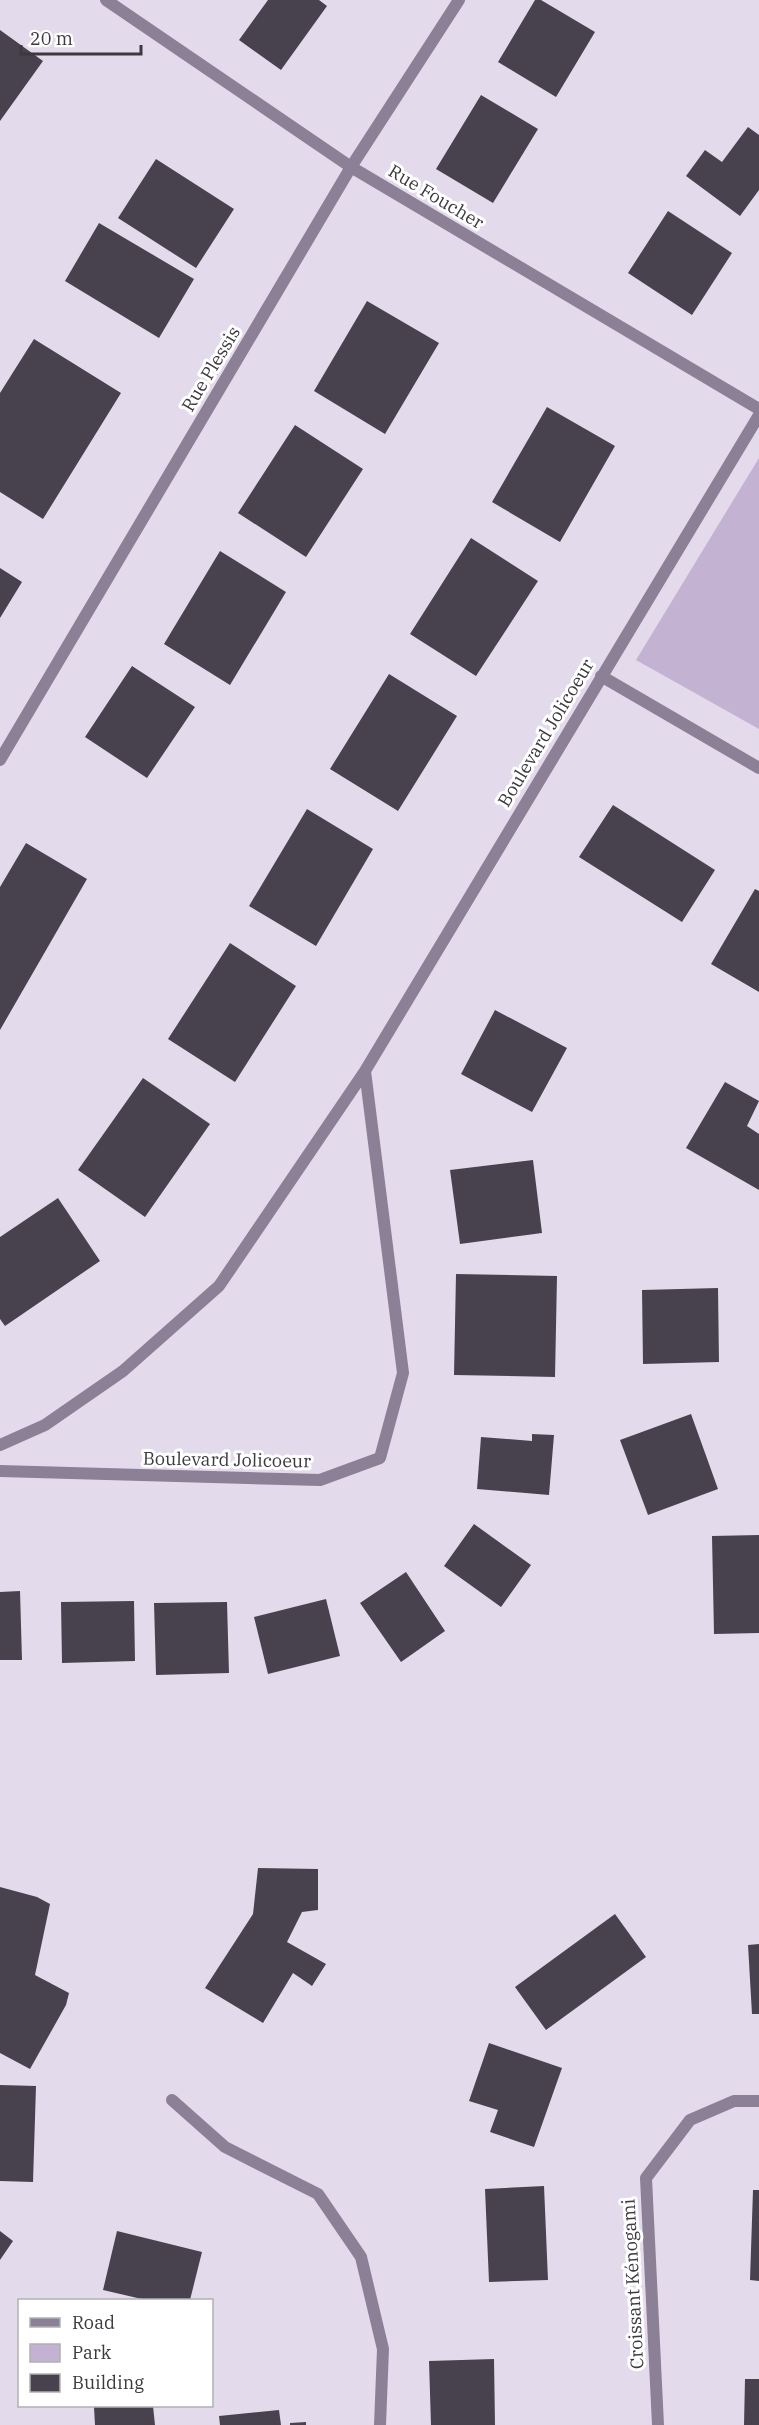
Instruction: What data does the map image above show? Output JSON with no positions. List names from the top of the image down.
{
  "streets": {
    "street": [
      "Rue Foucher",
      "Rue Plessis",
      "Boulevard Jolicoeur",
      "Croissant Kénogami"
    ]
  },
  "crossings": [
    ["Rue Foucher", "Rue Plessis"]
  ],
  "legend": ["Road", "Park", "Building"],
  "scale_bar": "20 m"
}
